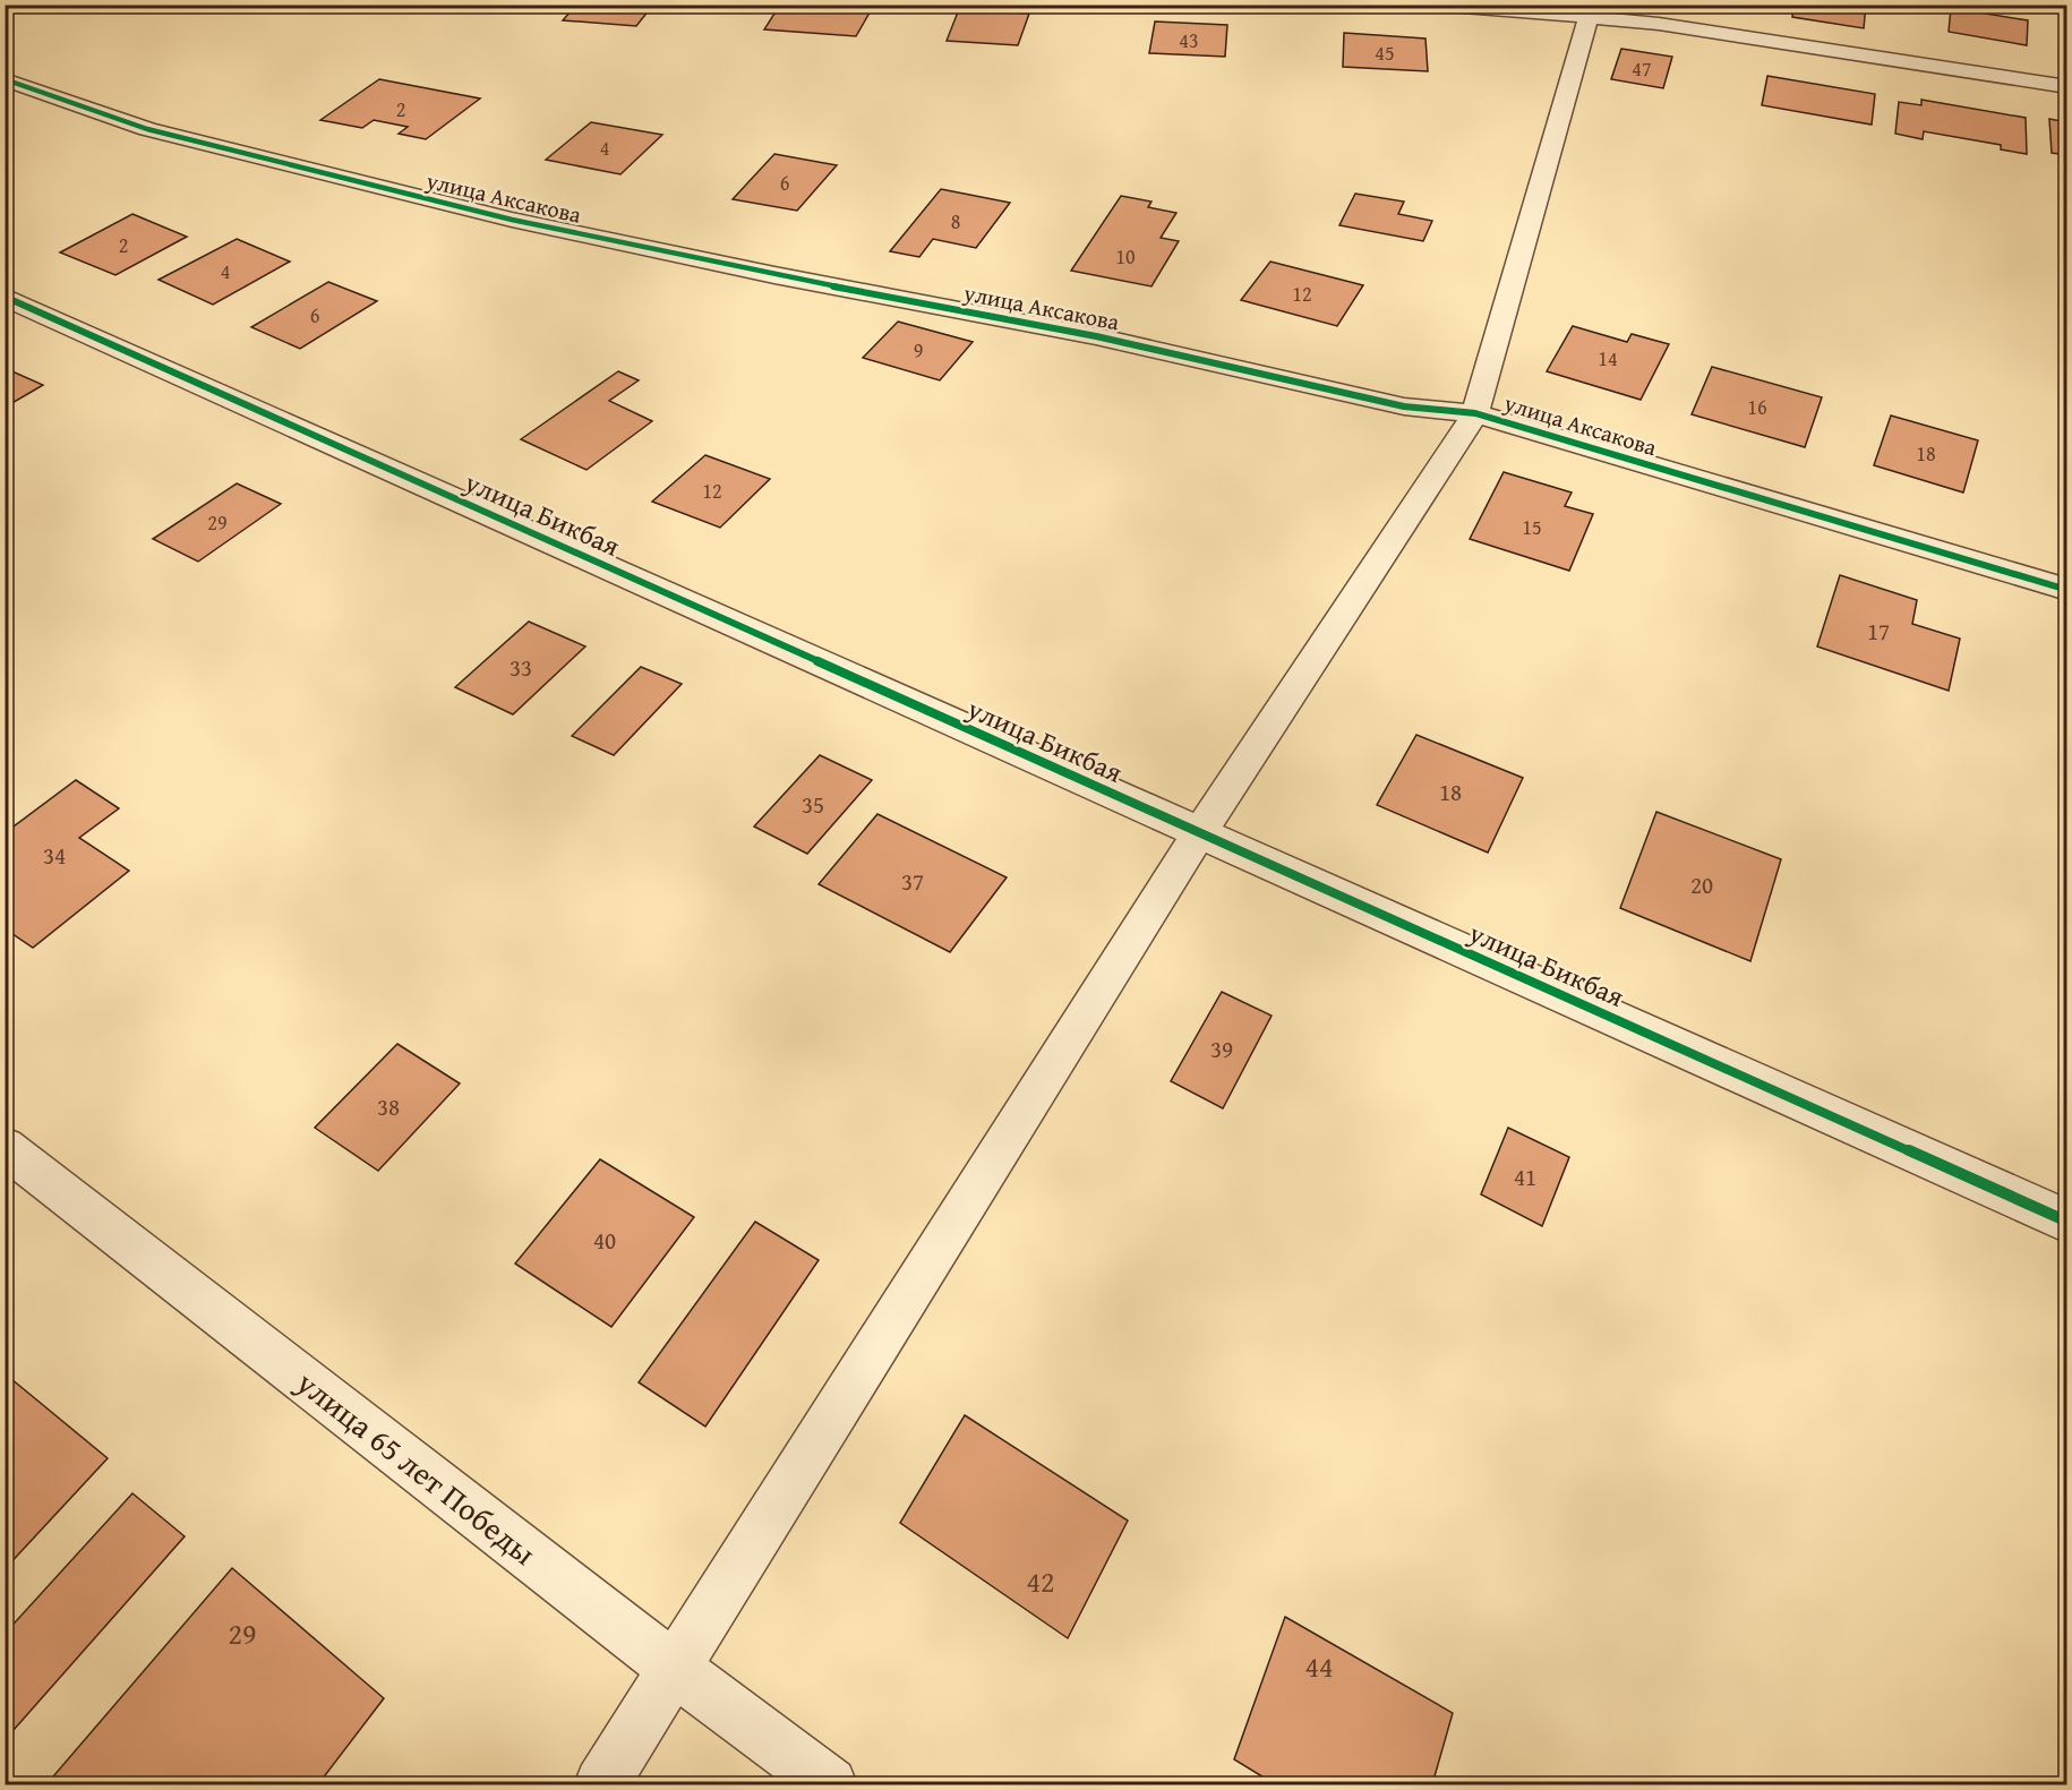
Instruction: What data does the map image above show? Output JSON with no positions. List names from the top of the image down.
{
  "streets": {
    "street": ["улица Аксакова", "улица Бикбая", "улица 65 лет Победы"]
  },
  "house_numbers": [
    "43",
    "45",
    "47",
    "2",
    "4",
    "6",
    "8",
    "2",
    "10",
    "4",
    "12",
    "6",
    "9",
    "14",
    "16",
    "18",
    "12",
    "29",
    "15",
    "17",
    "33",
    "18",
    "35",
    "34",
    "37",
    "20",
    "39",
    "38",
    "41",
    "40",
    "42",
    "29",
    "44"
  ]
}
